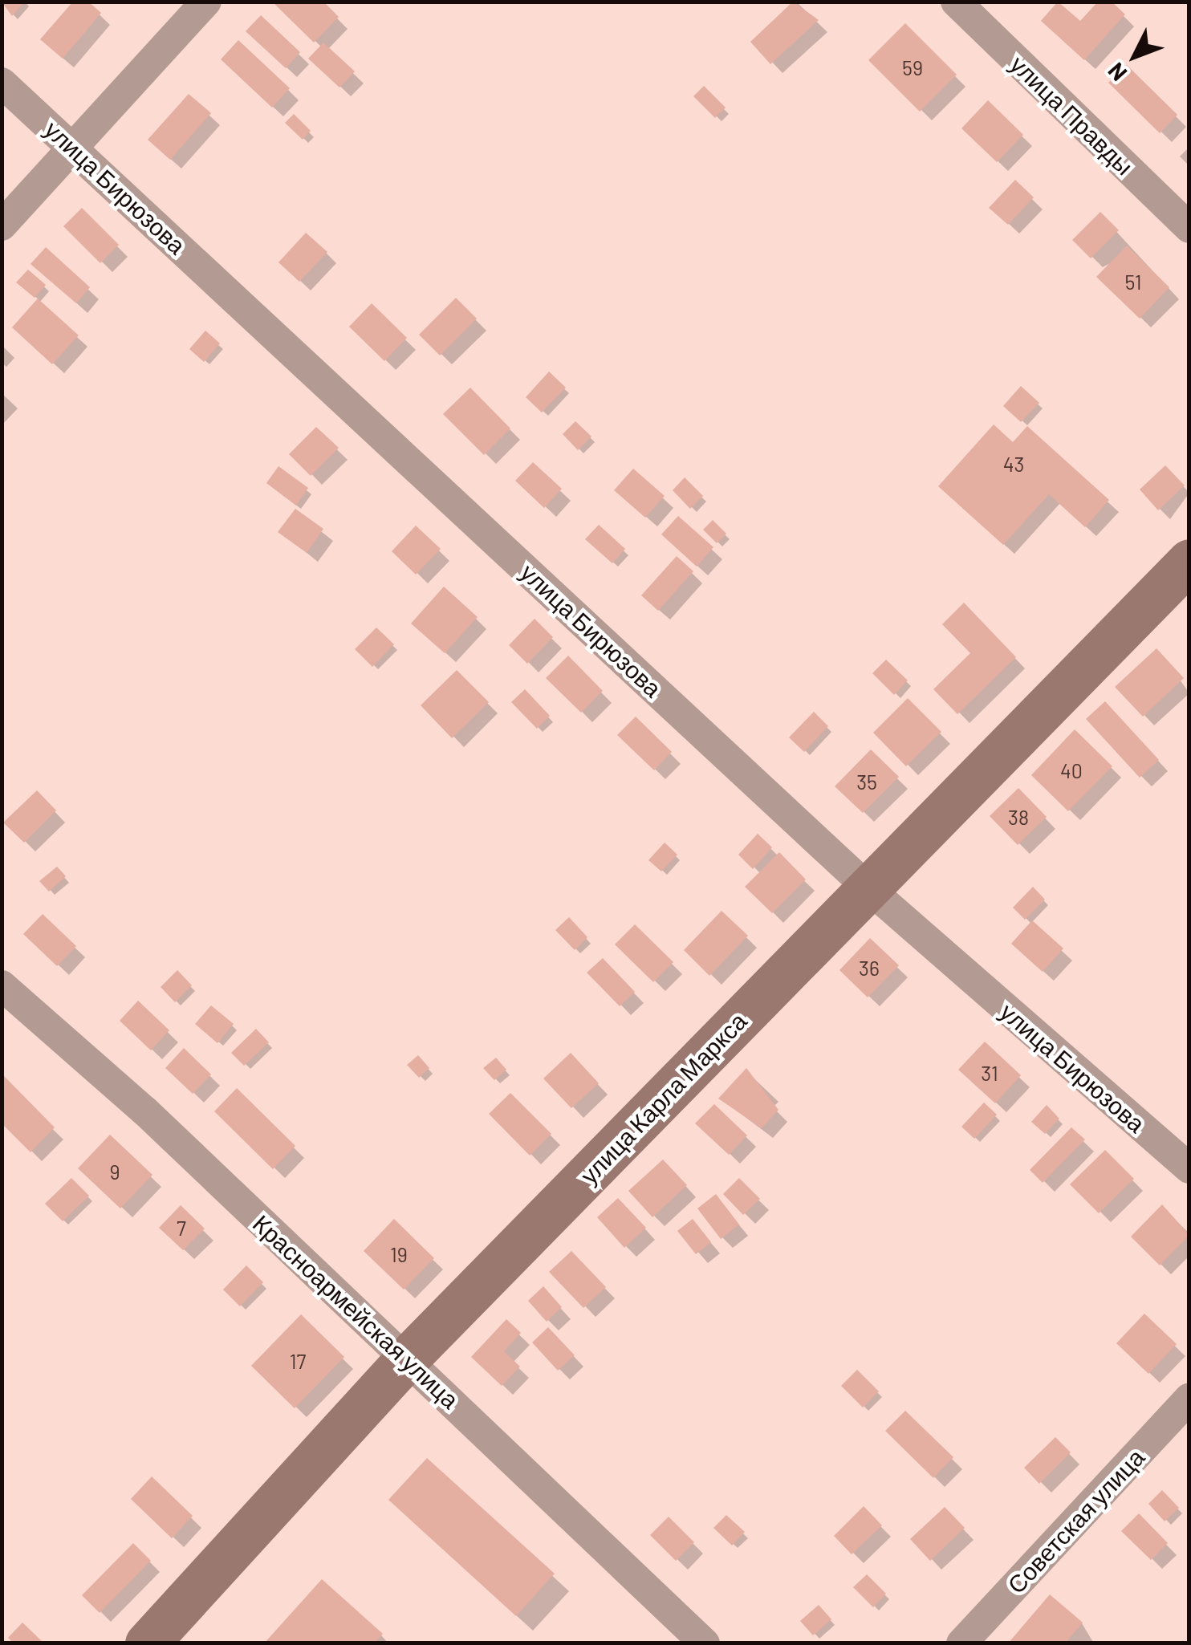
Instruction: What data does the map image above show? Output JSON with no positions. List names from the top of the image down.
{
  "streets": {
    "main road": ["улица Карла Маркса"],
    "street": [
      "улица Правды",
      "улица Бирюзова",
      "Красноармейская улица",
      "Советская улица"
    ]
  },
  "crossings": [
    ["улица Бирюзова", "улица Карла Маркса"],
    ["улица Карла Маркса", "Красноармейская улица"]
  ],
  "house_numbers": [
    "59",
    "51",
    "43",
    "40",
    "35",
    "38",
    "36",
    "31",
    "9",
    "7",
    "19",
    "17"
  ],
  "north": "bottom left"
}
